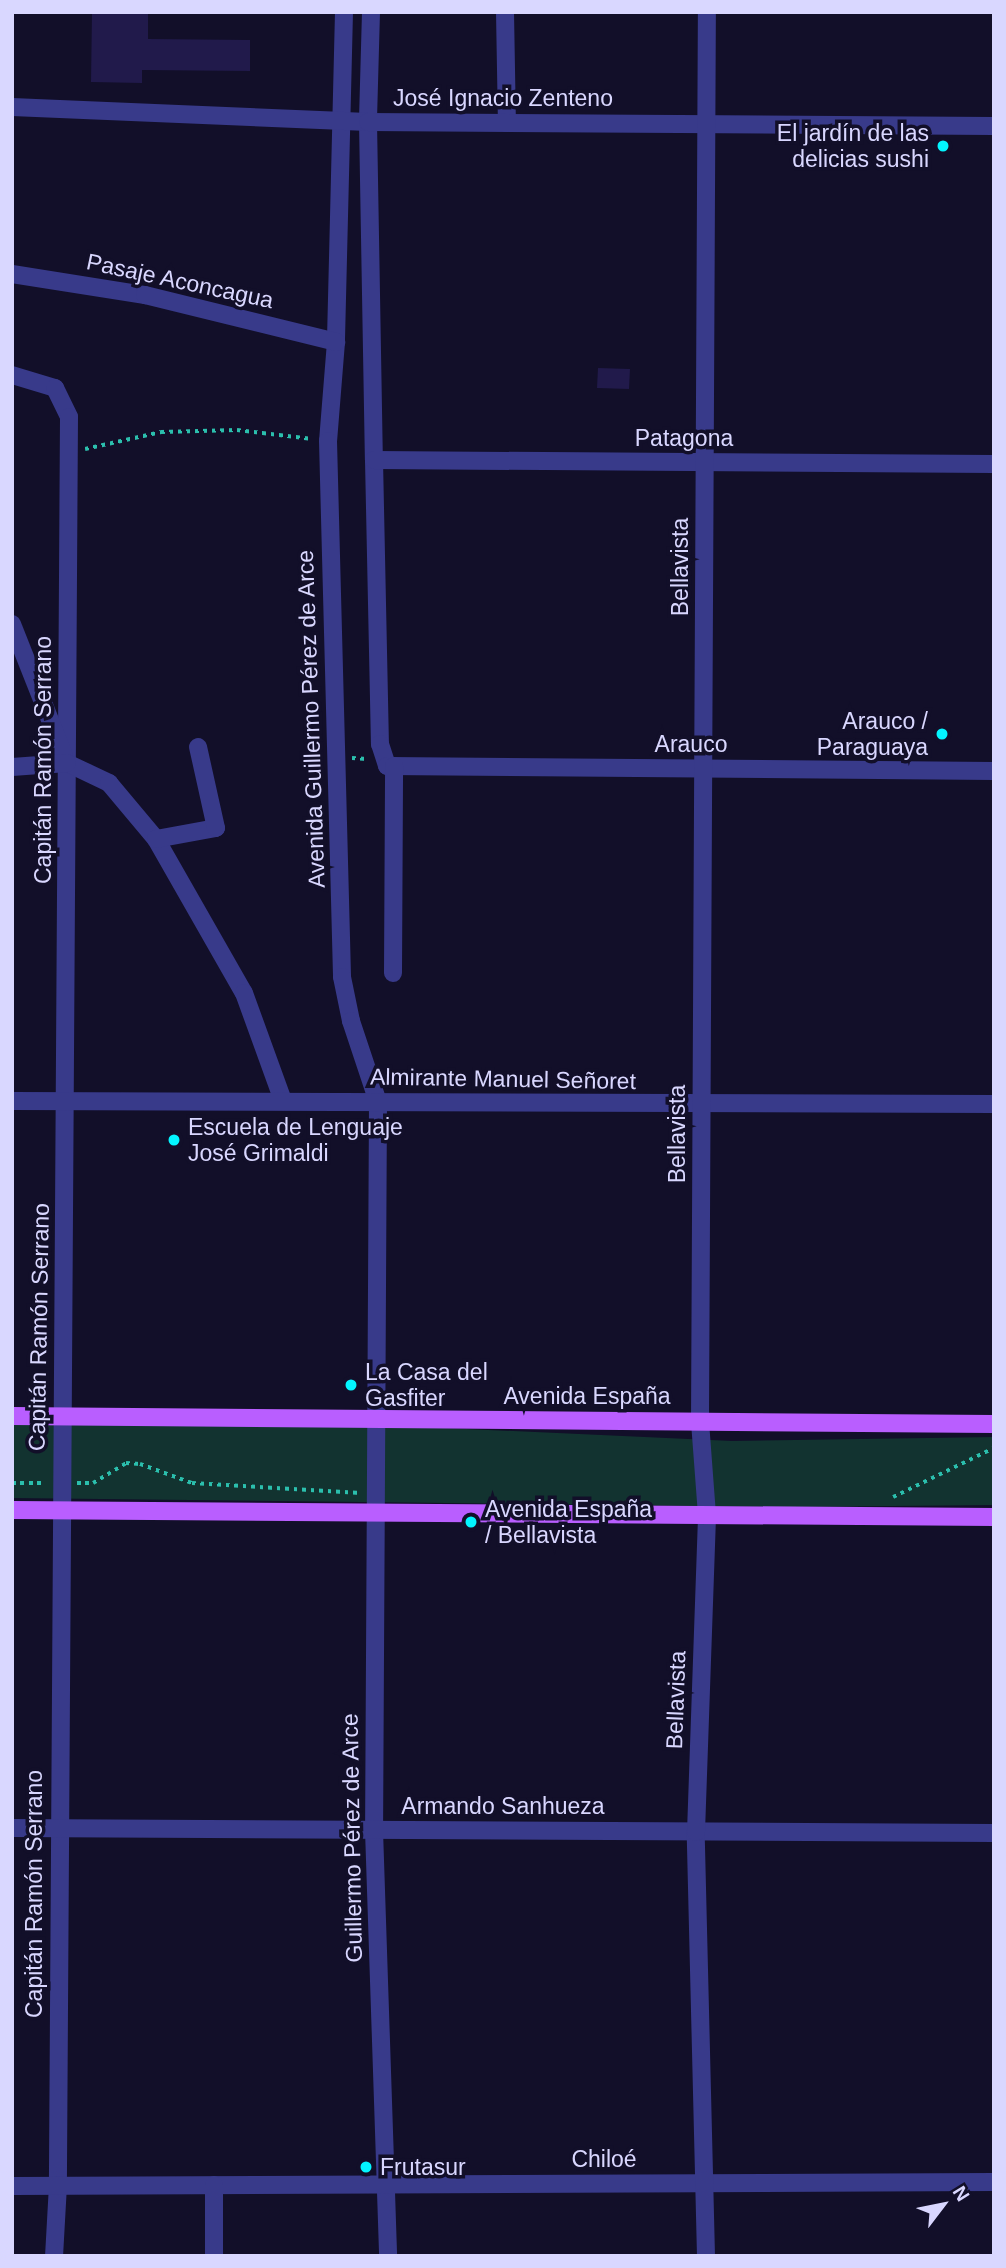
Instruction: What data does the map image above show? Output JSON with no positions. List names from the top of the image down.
{
  "streets": {
    "main road": ["Avenida España"],
    "street": [
      "José Ignacio Zenteno",
      "Pasaje Aconcagua",
      "Patagona",
      "Bellavista",
      "Avenida Guillermo Pérez de Arce",
      "Arauco",
      "Capitán Ramón Serrano",
      "Almirante Manuel Señoret",
      "Armando Sanhueza",
      "Guillermo Pérez de Arce",
      "Chiloé"
    ]
  },
  "crossings": [
    ["José Ignacio Zenteno", "Bellavista"],
    ["José Ignacio Zenteno", "Avenida Guillermo Pérez de Arce"],
    ["Pasaje Aconcagua", "Avenida Guillermo Pérez de Arce"],
    ["Patagona", "Bellavista"],
    ["Bellavista", "Arauco"],
    ["Bellavista", "Almirante Manuel Señoret"],
    ["Bellavista", "Avenida España"],
    ["Bellavista", "Armando Sanhueza"],
    ["Bellavista", "Chiloé"],
    ["Avenida Guillermo Pérez de Arce", "Almirante Manuel Señoret"],
    ["Avenida Guillermo Pérez de Arce", "Avenida España"],
    ["Avenida Guillermo Pérez de Arce", "Guillermo Pérez de Arce"],
    ["Capitán Ramón Serrano", "Almirante Manuel Señoret"],
    ["Capitán Ramón Serrano", "Avenida España"],
    ["Capitán Ramón Serrano", "Armando Sanhueza"],
    ["Capitán Ramón Serrano", "Chiloé"],
    ["Avenida España", "Guillermo Pérez de Arce"],
    ["Armando Sanhueza", "Guillermo Pérez de Arce"],
    ["Guillermo Pérez de Arce", "Chiloé"]
  ],
  "places": [
    "El jardín de las delicias sushi",
    "Arauco / Paraguaya",
    "Escuela de Lenguaje José Grimaldi",
    "La Casa del Gasfiter",
    "Avenida España / Bellavista",
    "Frutasur"
  ],
  "north": "top right"
}
